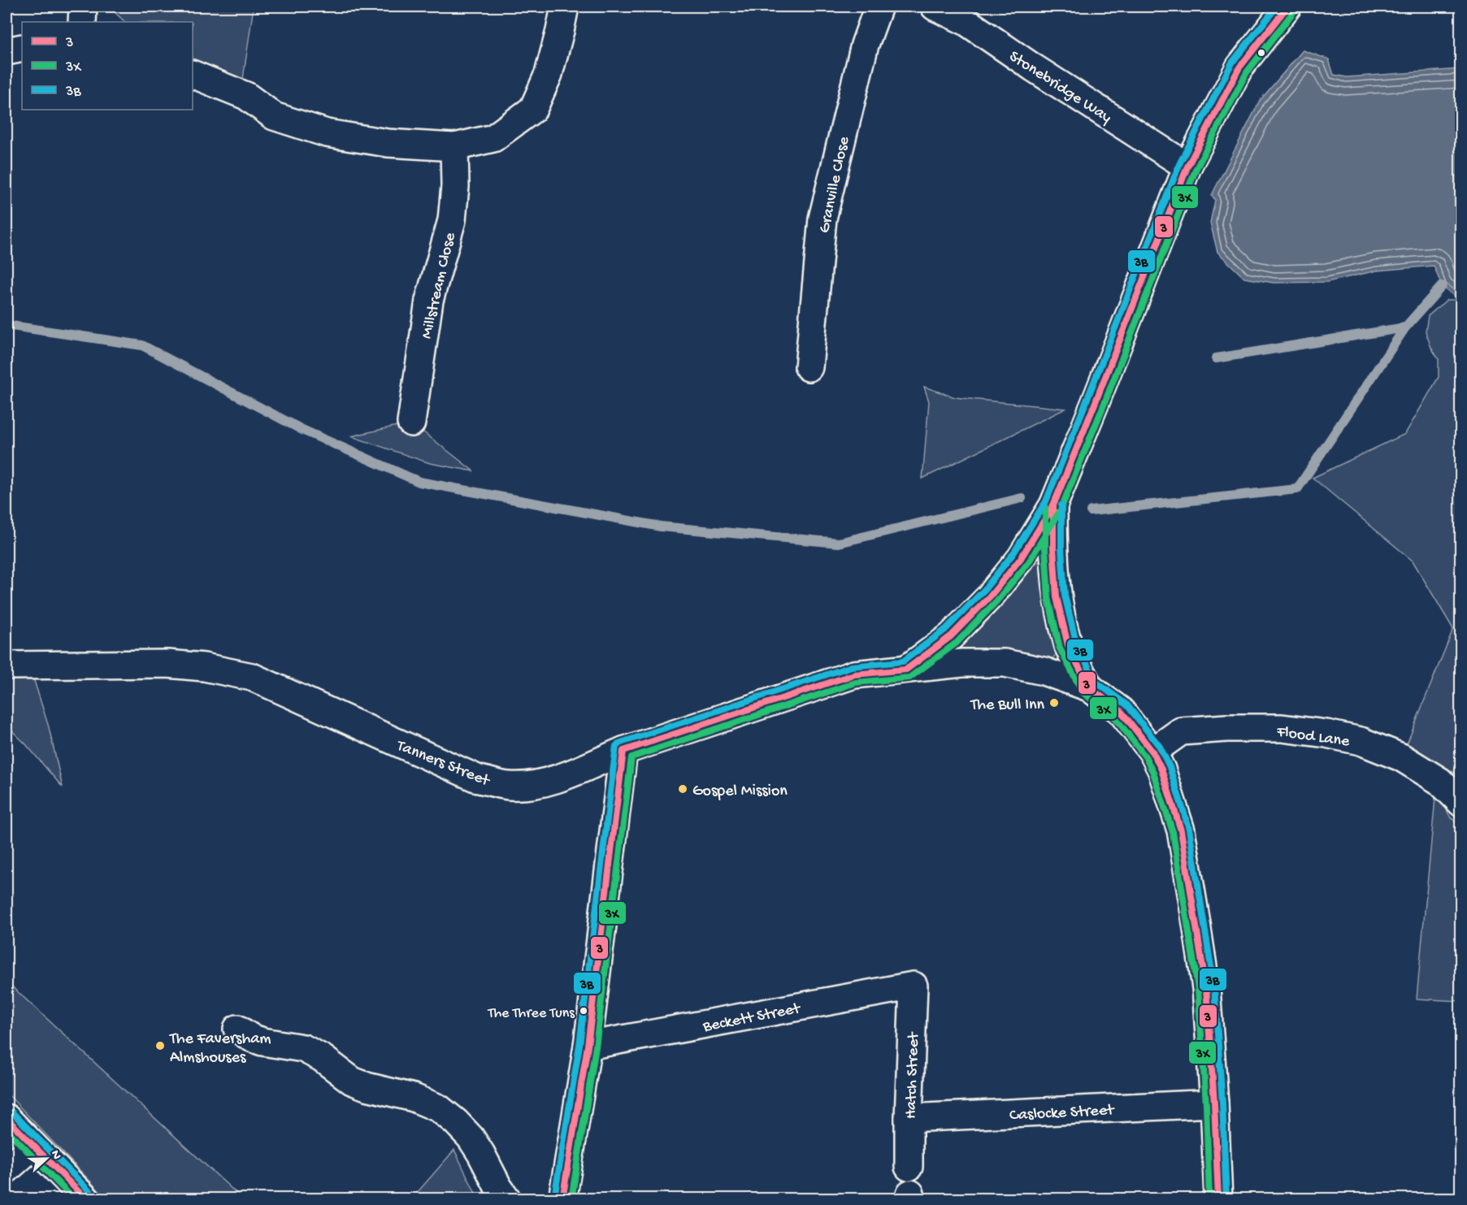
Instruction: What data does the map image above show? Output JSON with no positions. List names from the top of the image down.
{
  "streets": {
    "street": [
      "Stonebridge Way",
      "Granville Close",
      "Millstream Close",
      "Flood Lane",
      "Tanners Street",
      "Beckett Street",
      "Hatch Street",
      "Caslocke Street"
    ]
  },
  "crossings": [
    ["Beckett Street", "Hatch Street"],
    ["Hatch Street", "Caslocke Street"]
  ],
  "places": [
    "The Bull Inn",
    "Gospel Mission",
    "The Three Tuns",
    "The Faversham Almshouses"
  ],
  "lines": ["transit line 3", "transit line 3B", "transit line 3X"],
  "legend": ["3", "3X", "3B"],
  "north": "right"
}
